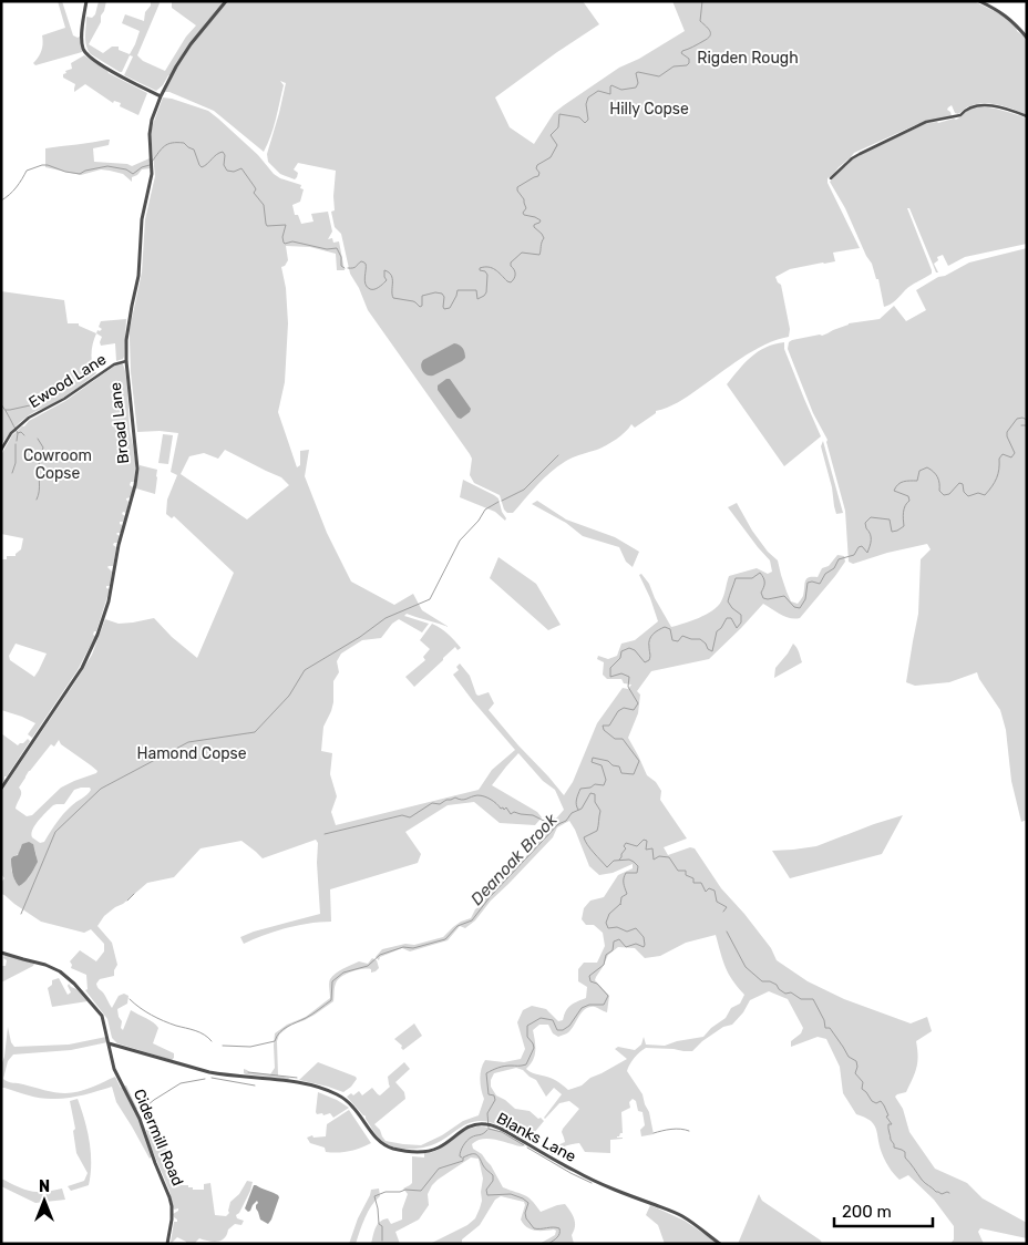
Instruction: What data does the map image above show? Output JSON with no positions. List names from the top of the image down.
{
  "streets": {
    "street": [
      "Ewood Lane",
      "Broad Lane",
      "Cidermill Road",
      "Blanks Lane"
    ]
  },
  "crossings": [
    ["Ewood Lane", "Broad Lane"],
    ["Cidermill Road", "Blanks Lane"]
  ],
  "water": ["Deanoak Brook"],
  "parks": [
    "Rigden Rough",
    "Hilly Copse",
    "Cowroom Copse",
    "Hamond Copse"
  ],
  "scale_bar": "200 m",
  "north": "top"
}
